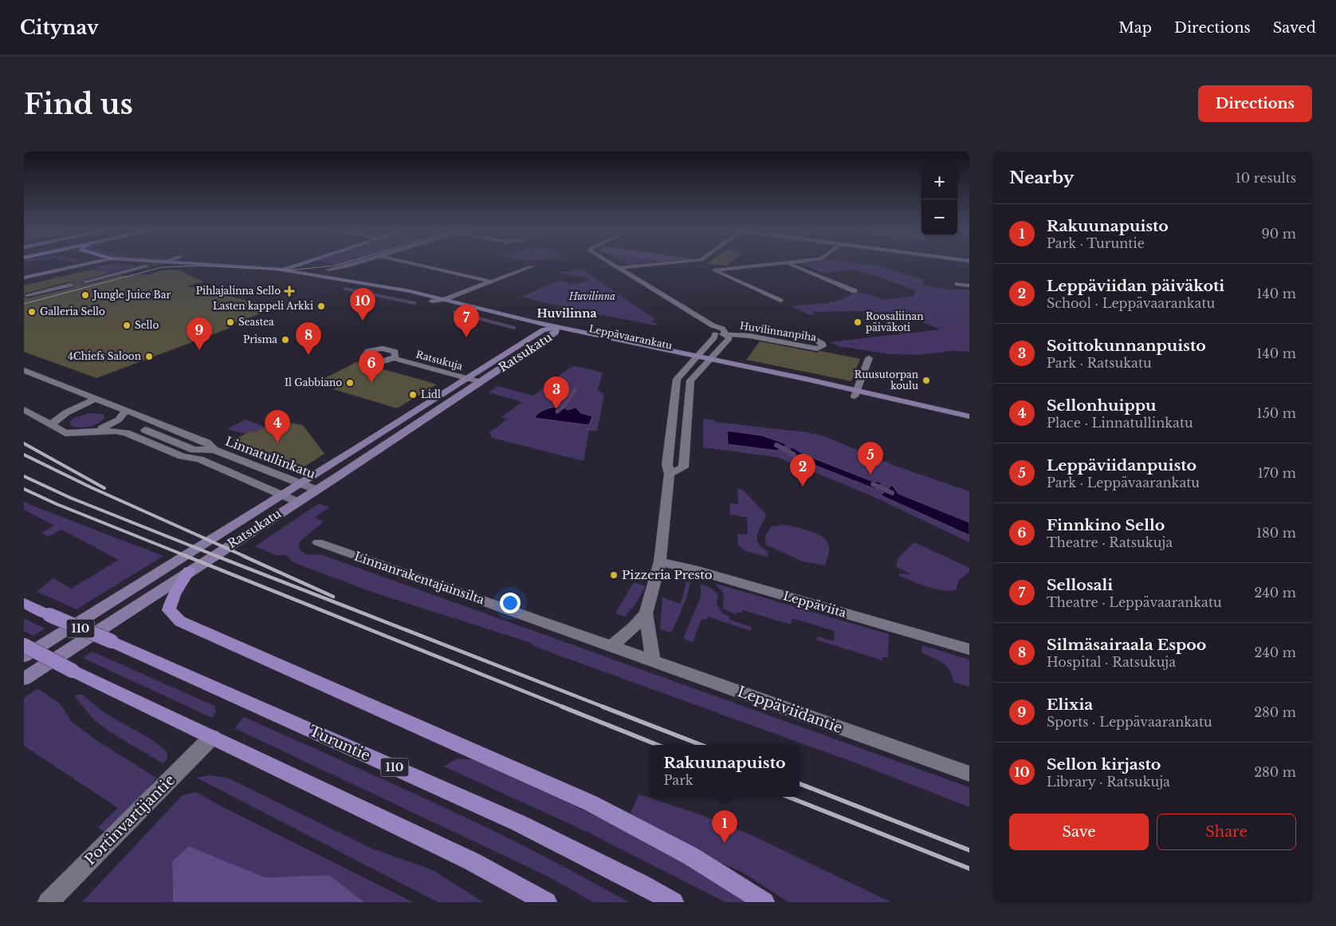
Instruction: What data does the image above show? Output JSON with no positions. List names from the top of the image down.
{
  "streets": {
    "main road": [
      "Leppävaarankatu",
      "Ratsukatu",
      "110",
      "Turuntie"
    ],
    "street": [
      "Huvilinnanpiha",
      "Ratsukuja",
      "Linnatullinkatu",
      "Linnanrakentajainsilta",
      "Leppäviita",
      "Leppäviidantie",
      "Portinvartijantie"
    ]
  },
  "crossings": [
    ["Leppävaarankatu", "Ratsukatu"],
    ["Ratsukatu", "Ratsukuja"],
    ["Ratsukatu", "Linnatullinkatu"],
    ["Linnanrakentajainsilta", "Leppäviidantie"]
  ],
  "districts": ["Huvilinna"],
  "parks": ["Huvilinna"],
  "places": {
    "health": ["Pihlajalinna Sello"],
    "other": [
      "Jungle Juice Bar",
      "Lasten kappeli Arkki",
      "Galleria Sello",
      "Seastea",
      "Roosaliinan päiväkoti",
      "Sello",
      "Prisma",
      "4Chiefs Saloon",
      "Ruusutorpan koulu",
      "Il Gabbiano",
      "Lidl",
      "Pizzeria Presto"
    ]
  },
  "page": {
    "header": "Citynav",
    "nav": ["Map", "Directions", "Saved"],
    "buttons": [
      "Directions",
      ["Save", "Share"]
    ],
    "title": "Find us",
    "heading": ["Nearby", "10 results"],
    "map_buttons": ["+", "−"],
    "list": [
      {
        "mark": "1",
        "name": "Rakuunapuisto",
        "note": "Park · Turuntie",
        "value": "90 m"
      },
      {
        "mark": "2",
        "name": "Leppäviidan päiväkoti",
        "note": "School · Leppävaarankatu",
        "value": "140 m"
      },
      {
        "mark": "3",
        "name": "Soittokunnanpuisto",
        "note": "Park · Ratsukatu",
        "value": "140 m"
      },
      {
        "mark": "4",
        "name": "Sellonhuippu",
        "note": "Place · Linnatullinkatu",
        "value": "150 m"
      },
      {
        "mark": "5",
        "name": "Leppäviidanpuisto",
        "note": "Park · Leppävaarankatu",
        "value": "170 m"
      },
      {
        "mark": "6",
        "name": "Finnkino Sello",
        "note": "Theatre · Ratsukuja",
        "value": "180 m"
      },
      {
        "mark": "7",
        "name": "Sellosali",
        "note": "Theatre · Leppävaarankatu",
        "value": "240 m"
      },
      {
        "mark": "8",
        "name": "Silmäsairaala Espoo",
        "note": "Hospital · Ratsukuja",
        "value": "240 m"
      },
      {
        "mark": "9",
        "name": "Elixia",
        "note": "Sports · Leppävaarankatu",
        "value": "280 m"
      },
      {
        "mark": "10",
        "name": "Sellon kirjasto",
        "note": "Library · Ratsukuja",
        "value": "280 m"
      }
    ],
    "pins": [
      "10",
      "7",
      "9",
      "8",
      "6",
      "3",
      "4",
      "5",
      "2",
      "1"
    ],
    "popup": ["Rakuunapuisto", "Park"]
  }
}
